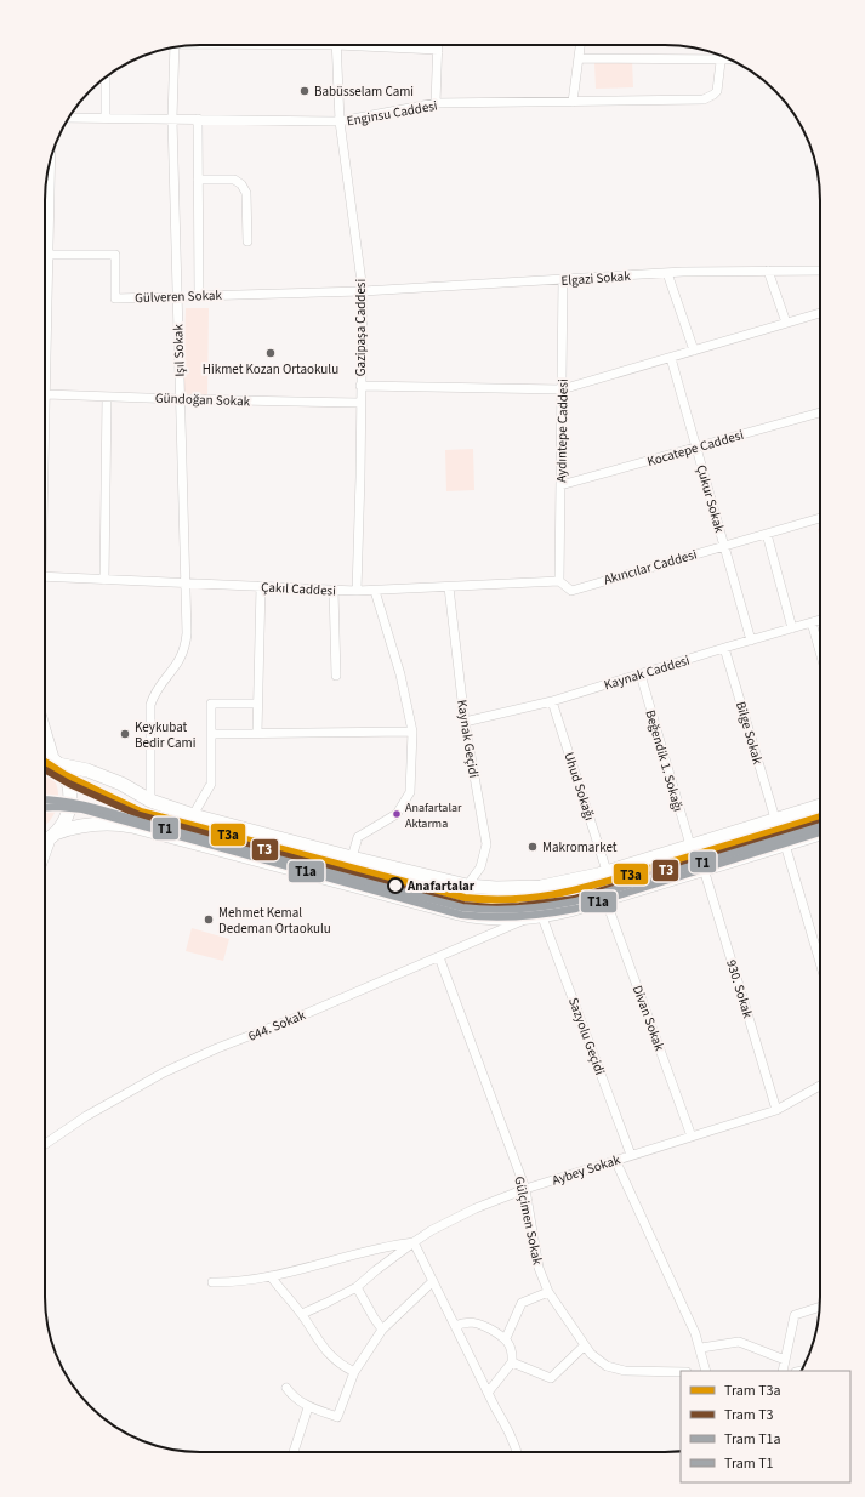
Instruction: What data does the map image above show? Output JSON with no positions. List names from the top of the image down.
{
  "streets": {
    "street": [
      "Enginsu Caddesi",
      "Elgazi Sokak",
      "Gülveren Sokak",
      "Gazipaşa Caddesi",
      "Işıl Sokak",
      "Gündoğan Sokak",
      "Aydıntepe Caddesi",
      "Kocatepe Caddesi",
      "Çukur Sokak",
      "Akıncılar Caddesi",
      "Çakıl Caddesi",
      "Kaynak Caddesi",
      "Bilge Sokak",
      "Kaynak Geçidi",
      "Beğendik 1. Sokağı",
      "Uhud Sokağı",
      "930. Sokak",
      "Divan Sokak",
      "644. Sokak",
      "Sazyolu Geçidi",
      "Aybey Sokak",
      "Gülçimen Sokak"
    ]
  },
  "crossings": [
    ["Enginsu Caddesi", "Gazipaşa Caddesi"],
    ["Enginsu Caddesi", "Işıl Sokak"],
    ["Elgazi Sokak", "Gülveren Sokak"],
    ["Elgazi Sokak", "Gazipaşa Caddesi"],
    ["Elgazi Sokak", "Aydıntepe Caddesi"],
    ["Gülveren Sokak", "Gazipaşa Caddesi"],
    ["Gülveren Sokak", "Işıl Sokak"],
    ["Gazipaşa Caddesi", "Gündoğan Sokak"],
    ["Gazipaşa Caddesi", "Çakıl Caddesi"],
    ["Işıl Sokak", "Gündoğan Sokak"],
    ["Işıl Sokak", "Çakıl Caddesi"],
    ["Aydıntepe Caddesi", "Kocatepe Caddesi"],
    ["Aydıntepe Caddesi", "Akıncılar Caddesi"],
    ["Aydıntepe Caddesi", "Çakıl Caddesi"],
    ["Kocatepe Caddesi", "Çukur Sokak"],
    ["Çukur Sokak", "Akıncılar Caddesi"],
    ["Çukur Sokak", "Kaynak Caddesi"],
    ["Akıncılar Caddesi", "Çakıl Caddesi"],
    ["Çakıl Caddesi", "Kaynak Geçidi"],
    ["Kaynak Caddesi", "Bilge Sokak"],
    ["Kaynak Caddesi", "Kaynak Geçidi"],
    ["Kaynak Caddesi", "Beğendik 1. Sokağı"],
    ["Kaynak Caddesi", "Uhud Sokağı"],
    ["930. Sokak", "Aybey Sokak"],
    ["Divan Sokak", "Aybey Sokak"],
    ["644. Sokak", "Gülçimen Sokak"],
    ["Sazyolu Geçidi", "Aybey Sokak"],
    ["Aybey Sokak", "Gülçimen Sokak"]
  ],
  "places": [
    "Babüsselam Cami",
    "Hikmet Kozan Ortaokulu",
    "Keykubat Bedir Cami",
    "Anafartalar Aktarma",
    "Makromarket",
    "Anafartalar",
    "Mehmet Kemal Dedeman Ortaokulu"
  ],
  "lines": [
    "tram line T3a",
    "tram line T3",
    "tram line T1",
    "tram line T1a"
  ],
  "legend": [
    "Tram T3a",
    "Tram T3",
    "Tram T1a",
    "Tram T1"
  ]
}
